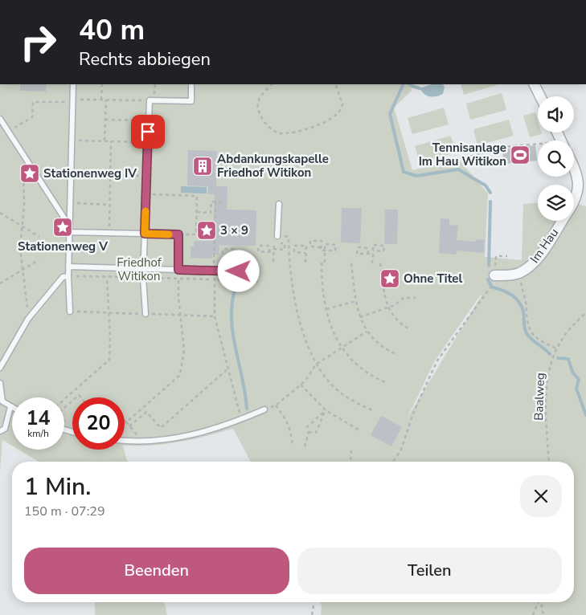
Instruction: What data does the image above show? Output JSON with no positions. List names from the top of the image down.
{
  "streets": {
    "street": ["Im Hau"],
    "path": ["Baalweg"]
  },
  "parks": ["Friedhof Witikon"],
  "places": {
    "sports": ["Tennisanlage Im Hau Witikon"],
    "building": ["Abdankungskapelle Friedhof Witikon"],
    "place": [
      "Stationenweg IV",
      "Stationenweg V",
      "3 × 9",
      "Ohne Titel"
    ]
  },
  "page": {
    "turn": ["40 m", "Rechts abbiegen"],
    "speed": "14 km/h",
    "limit": "20",
    "heading": ["1 Min.", "150 m · 07:29"],
    "buttons": ["Beenden", "Teilen"]
  }
}
